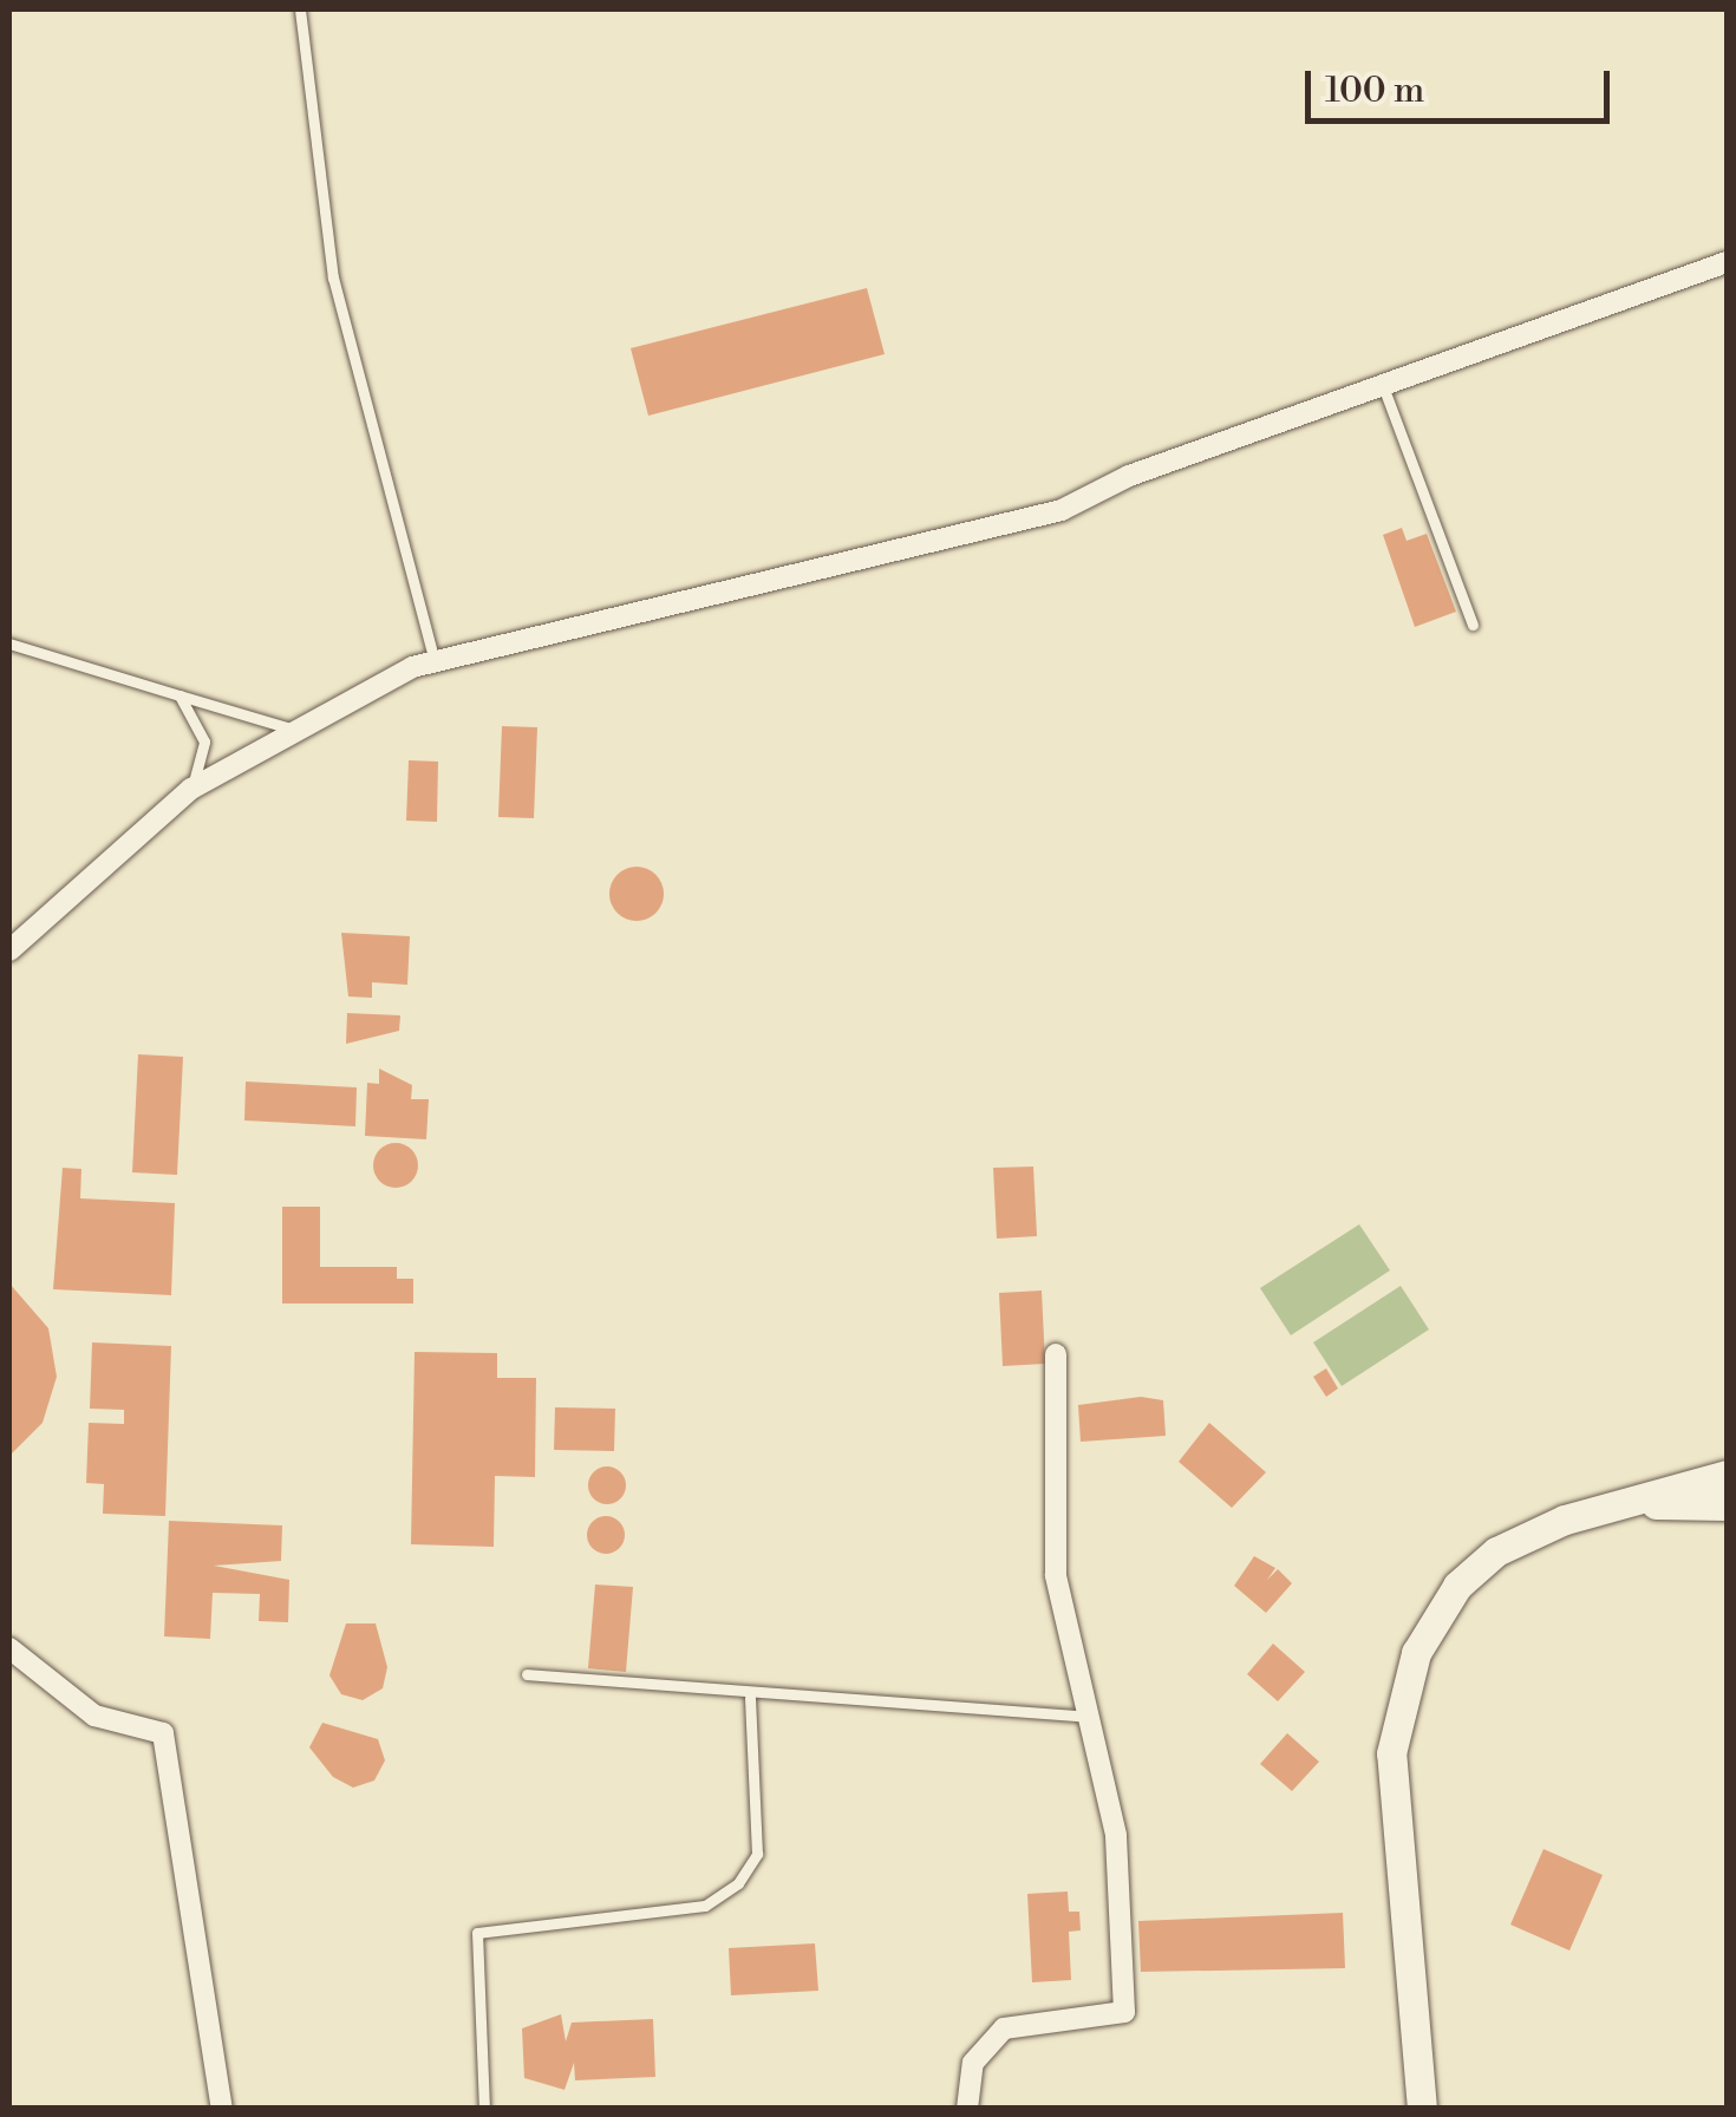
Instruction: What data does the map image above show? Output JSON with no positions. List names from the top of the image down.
{
  "scale_bar": "100 m"
}
